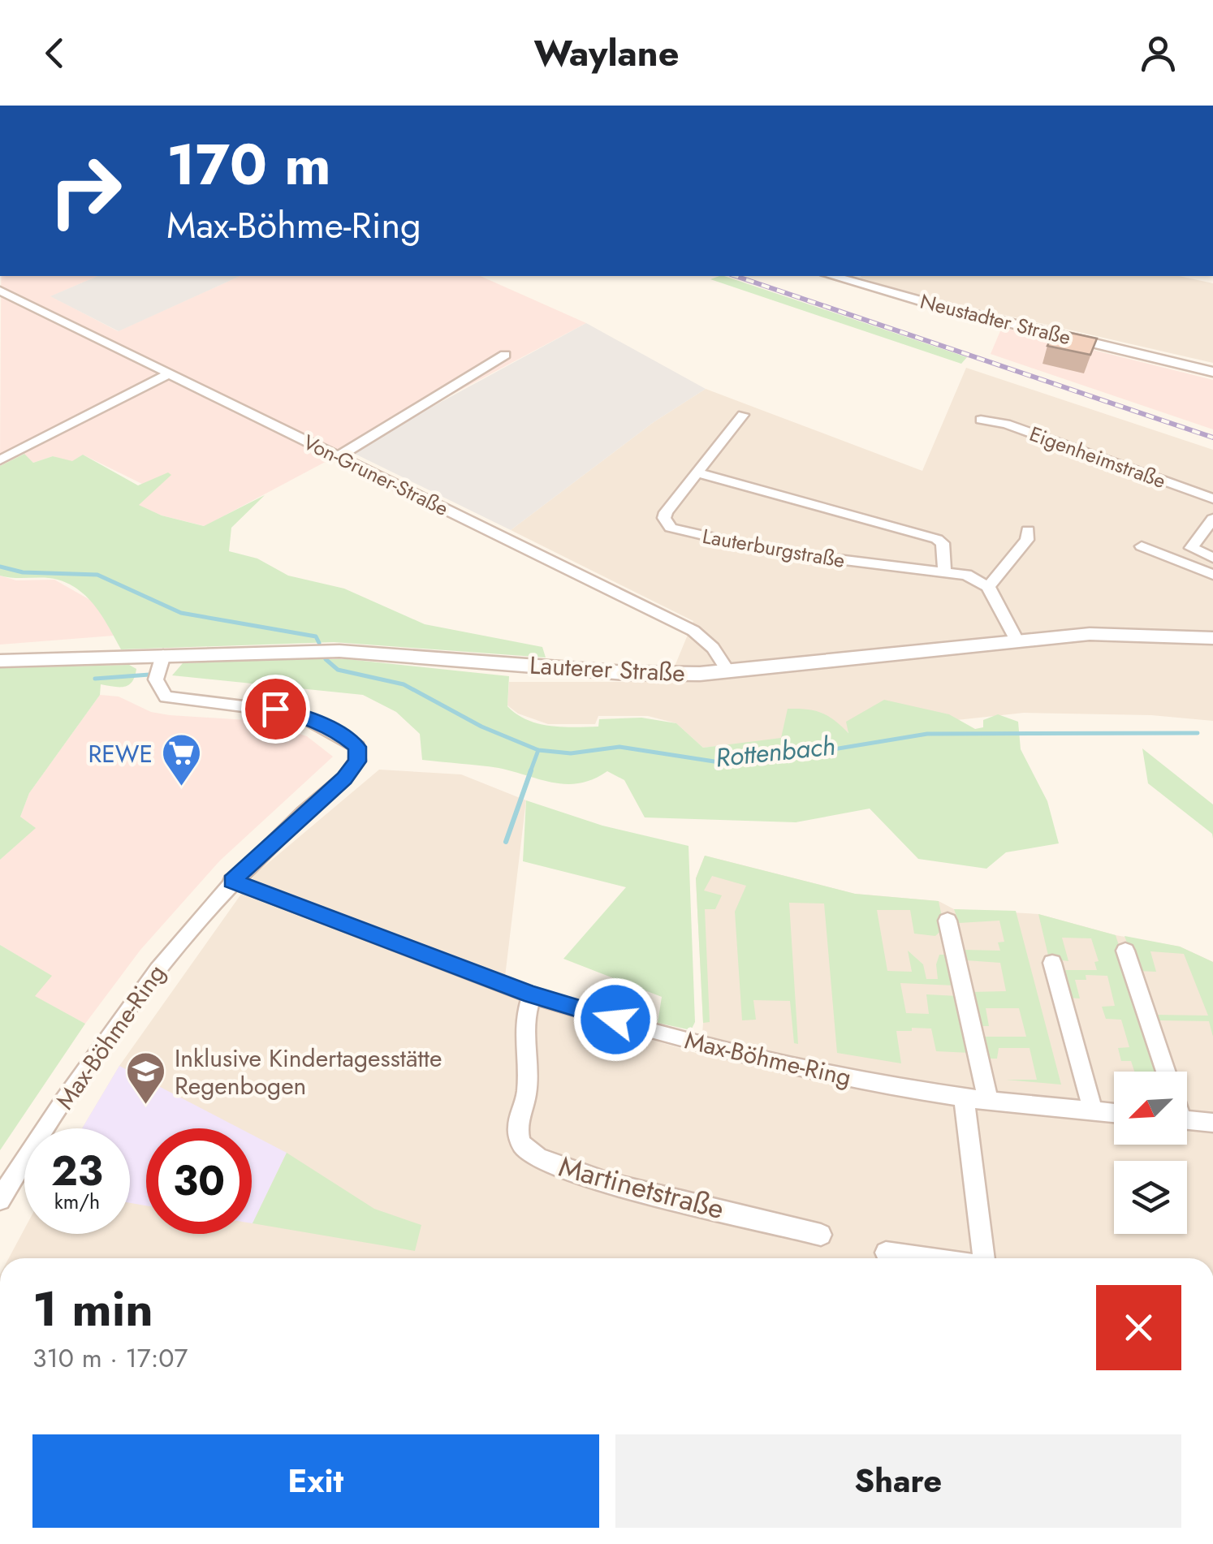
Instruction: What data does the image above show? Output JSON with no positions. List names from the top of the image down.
{
  "streets": {
    "street": [
      "Neustadter Straße",
      "Eigenheimstraße",
      "Von-Gruner-Straße",
      "Lauterburgstraße",
      "Lauterer Straße",
      "Max-Böhme-Ring",
      "Martinetstraße"
    ]
  },
  "crossings": [
    ["Von-Gruner-Straße", "Lauterer Straße"],
    ["Lauterer Straße", "Max-Böhme-Ring"],
    ["Max-Böhme-Ring", "Martinetstraße"]
  ],
  "water": ["Rottenbach"],
  "places": {
    "supermarket": ["REWE"],
    "school or university": ["Inklusive Kindertagesstätte Regenbogen"]
  },
  "north": "bottom left",
  "page": {
    "header": "Waylane",
    "turn": ["170 m", "Max-Böhme-Ring"],
    "speed": "23 km/h",
    "limit": "30",
    "heading": ["1 min", "310 m · 17:07"],
    "buttons": ["Exit", "Share"]
  }
}
